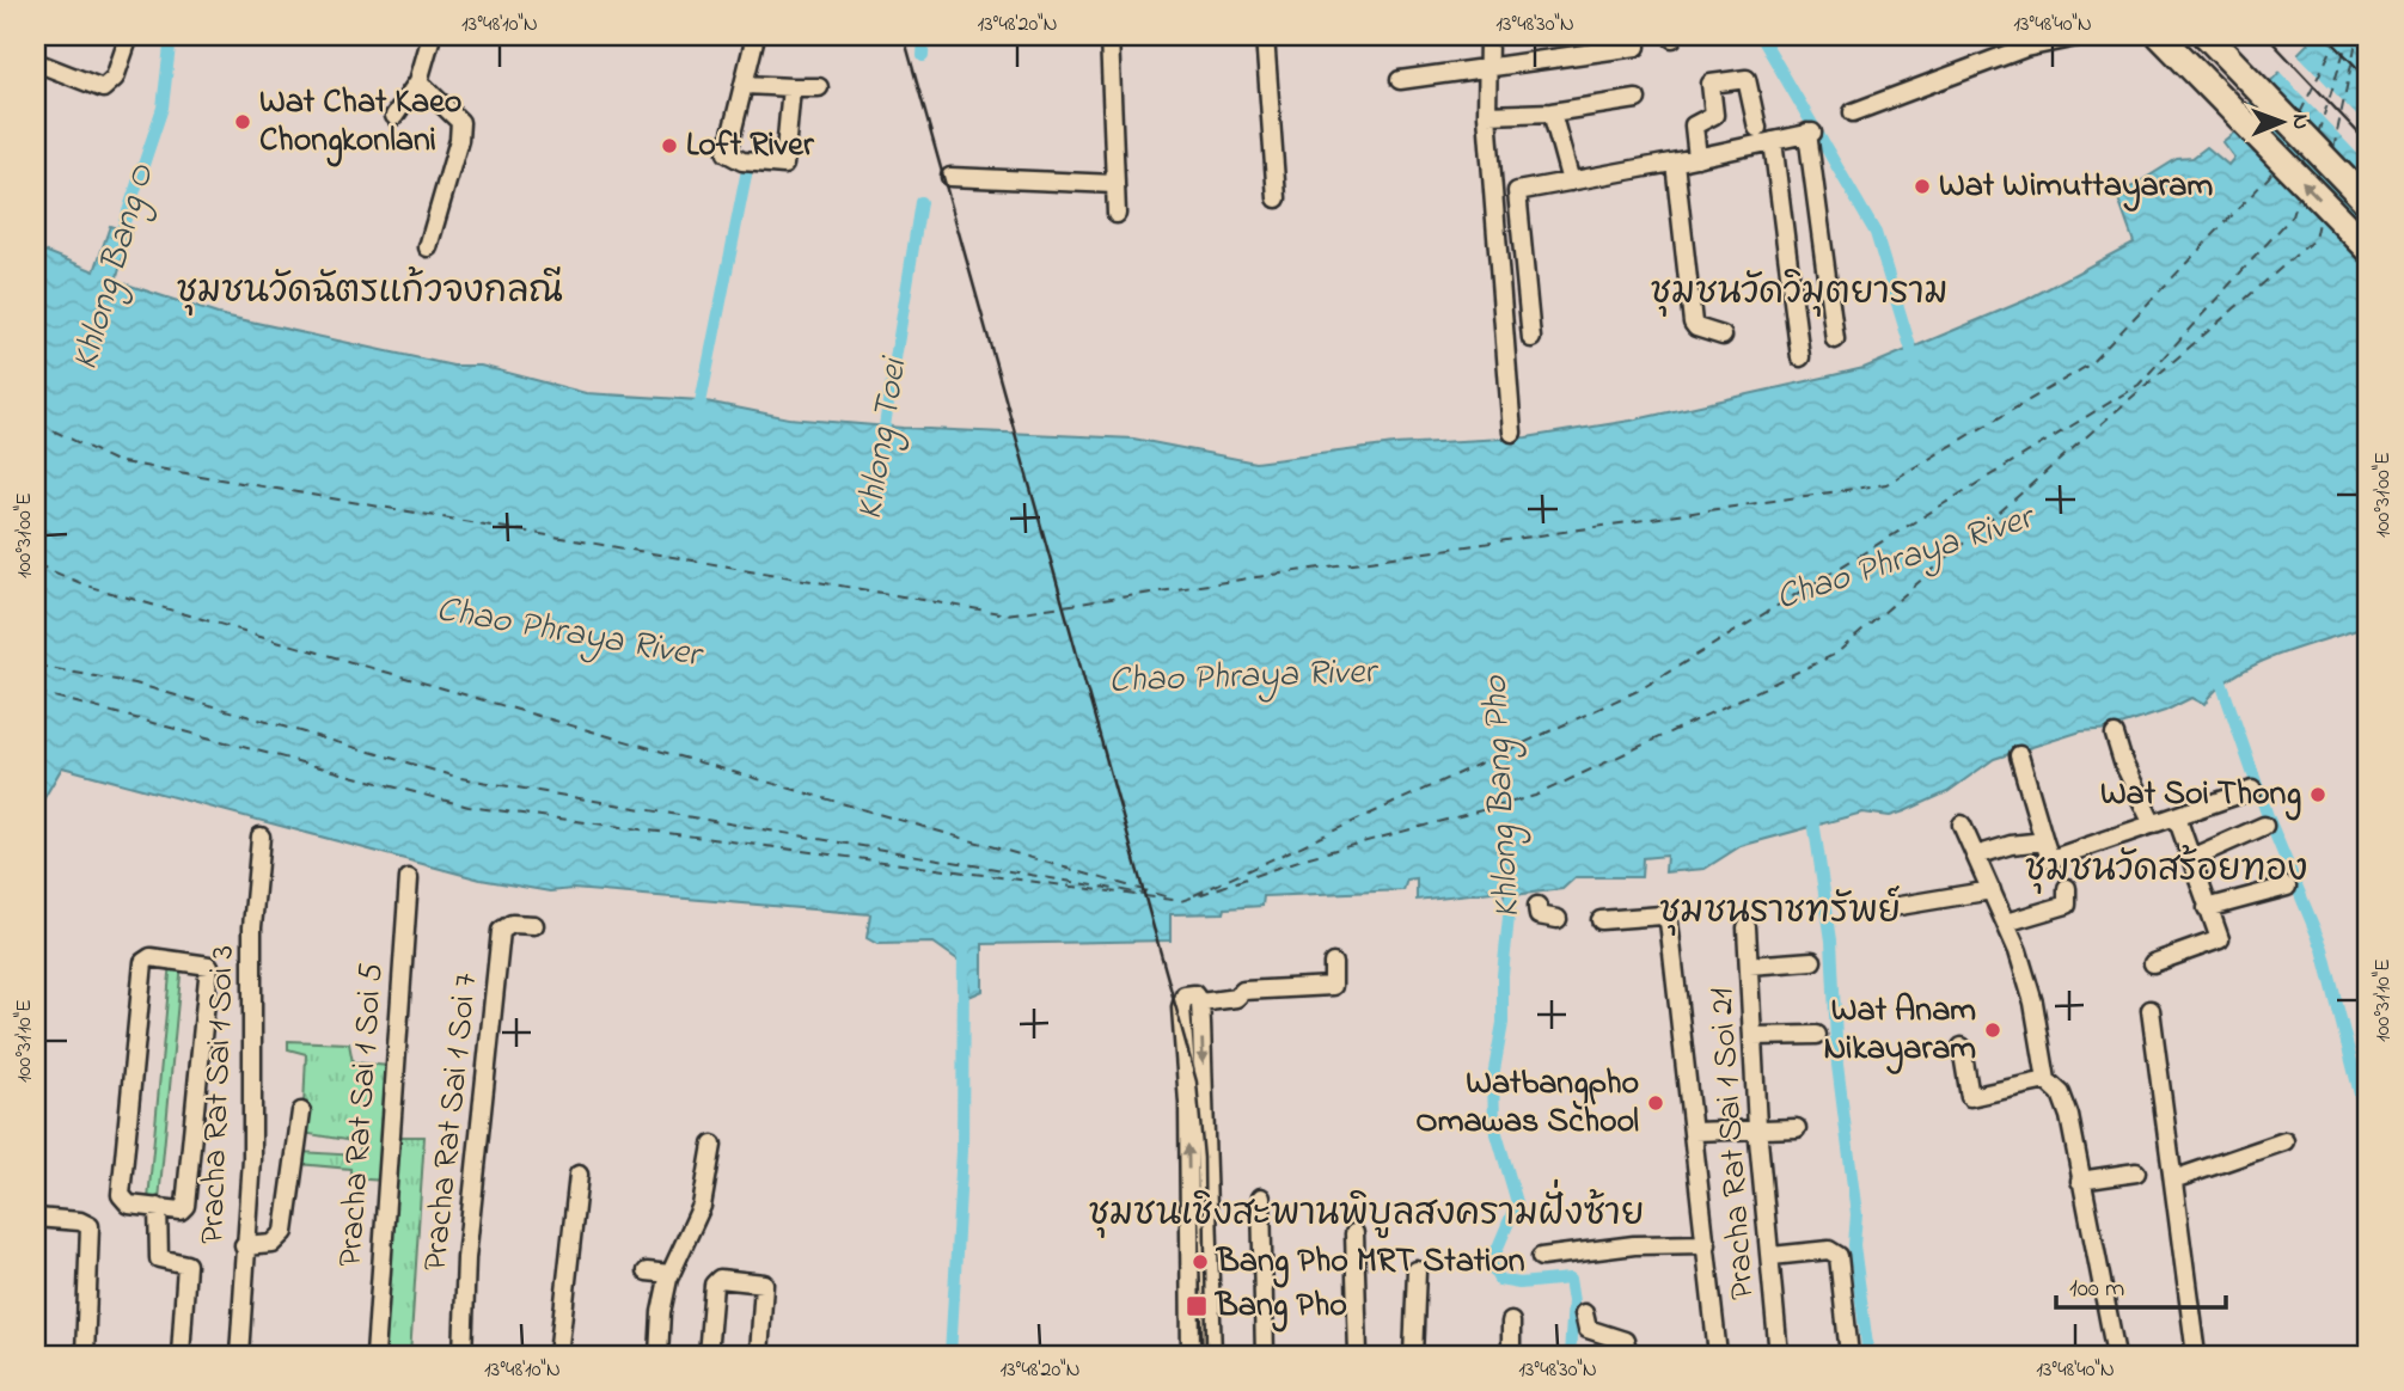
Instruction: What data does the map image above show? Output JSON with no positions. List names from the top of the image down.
{
  "streets": {
    "street": [
      "Pracha Rat Sai 1 Soi 3",
      "Pracha Rat Sai 1 Soi 5",
      "Pracha Rat Sai 1 Soi 7",
      "Pracha Rat Sai 1 Soi 21"
    ]
  },
  "districts": [
    "ชุมชนวัดฉัตรแก้วจงกลณี",
    "ชุมชนวัดวิมุตยาราม",
    "ชุมชนวัดสร้อยทอง",
    "ชุมชนราชทรัพย์",
    "ชุมชนเชิงสะพานพิบูลสงครามฝั่งซ้าย"
  ],
  "water": [
    "Khlong Bang O",
    "Khlong Toei",
    "Chao Phraya River",
    "Khlong Bang Pho"
  ],
  "places": {
    "other": [
      "Wat Chat Kaeo Chongkonlani",
      "Loft River",
      "Wat Wimuttayaram",
      "Wat Soi Thong",
      "Wat Anam Nikayaram",
      "Watbangpho Omawas School",
      "Bang Pho MRT Station"
    ],
    "transit": ["Bang Pho"]
  },
  "scale_bar": "100 m",
  "north": "right",
  "coordinates": [
    "13°48'10\"N",
    "13°48'20\"N",
    "13°48'30\"N",
    "13°48'40\"N",
    "100°31'00\"E",
    "100°31'10\"E"
  ]
}
